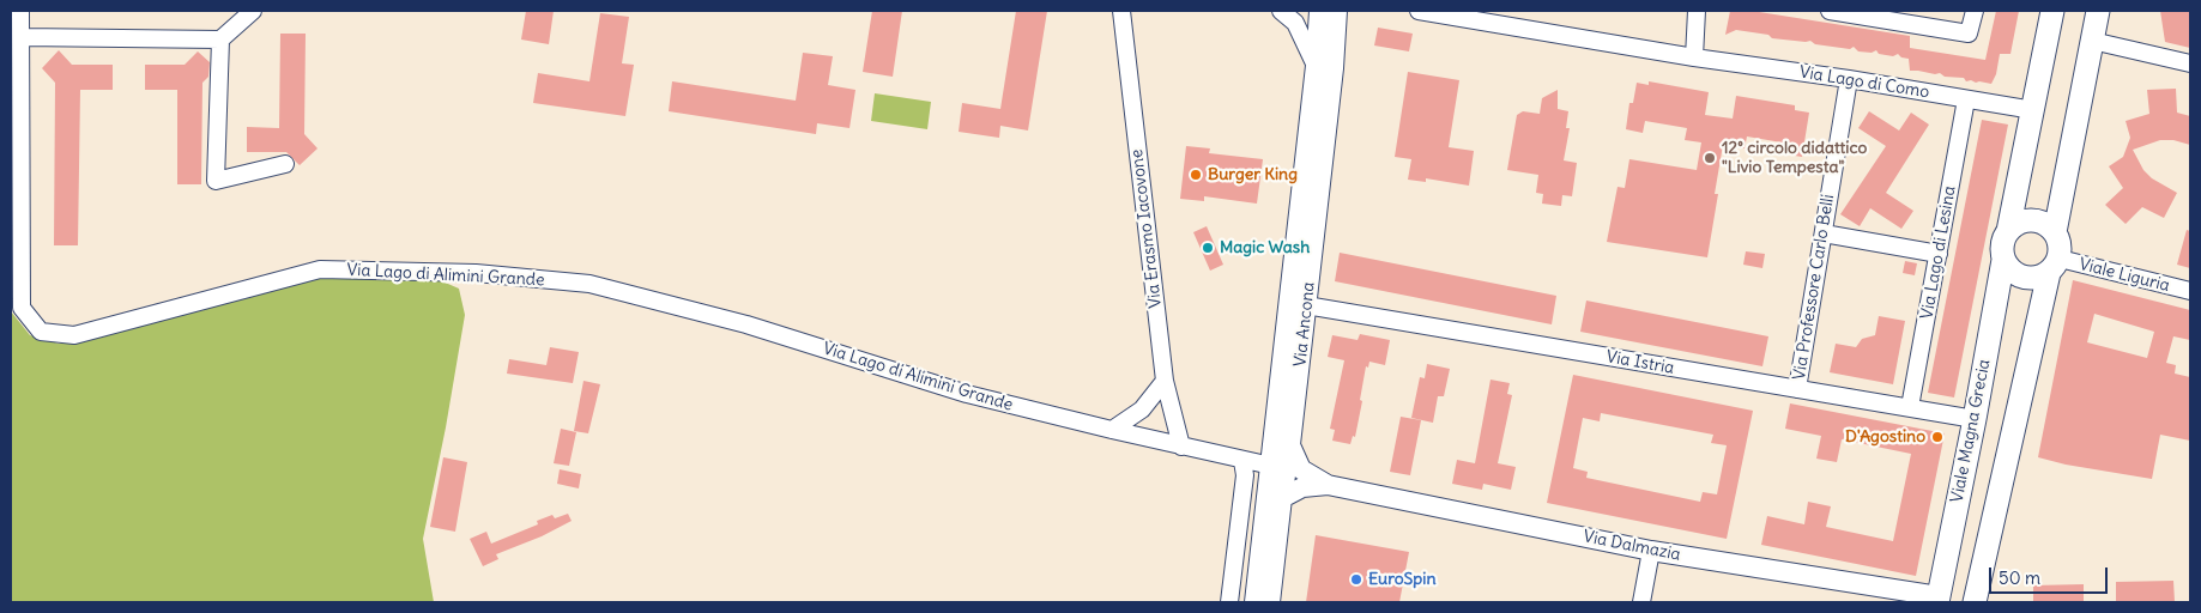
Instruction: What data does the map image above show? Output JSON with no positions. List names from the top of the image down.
{
  "streets": {
    "main road": ["Viale Magna Grecia"],
    "street": [
      "Via Lago di Como",
      "Via Erasmo Iacovone",
      "Via Lago di Lesina",
      "Via Lago di Alimini Grande",
      "Viale Liguria",
      "Via Professore Carlo Belli",
      "Via Ancona",
      "Via Istria",
      "Via Dalmazia"
    ]
  },
  "crossings": [
    ["Via Lago di Como", "Via Lago di Lesina"],
    ["Via Lago di Como", "Via Professore Carlo Belli"],
    ["Via Lago di Como", "Viale Magna Grecia"],
    ["Via Erasmo Iacovone", "Via Lago di Alimini Grande"],
    ["Via Lago di Lesina", "Via Istria"],
    ["Via Lago di Alimini Grande", "Via Ancona"],
    ["Viale Liguria", "Viale Magna Grecia"],
    ["Via Professore Carlo Belli", "Via Istria"],
    ["Via Ancona", "Via Istria"],
    ["Via Ancona", "Via Dalmazia"],
    ["Via Istria", "Viale Magna Grecia"],
    ["Viale Magna Grecia", "Via Dalmazia"]
  ],
  "places": [
    "12° circolo didattico \"Livio Tempesta\"",
    "Burger King",
    "Magic Wash",
    "D'Agostino",
    "EuroSpin"
  ],
  "scale_bar": "50 m"
}
